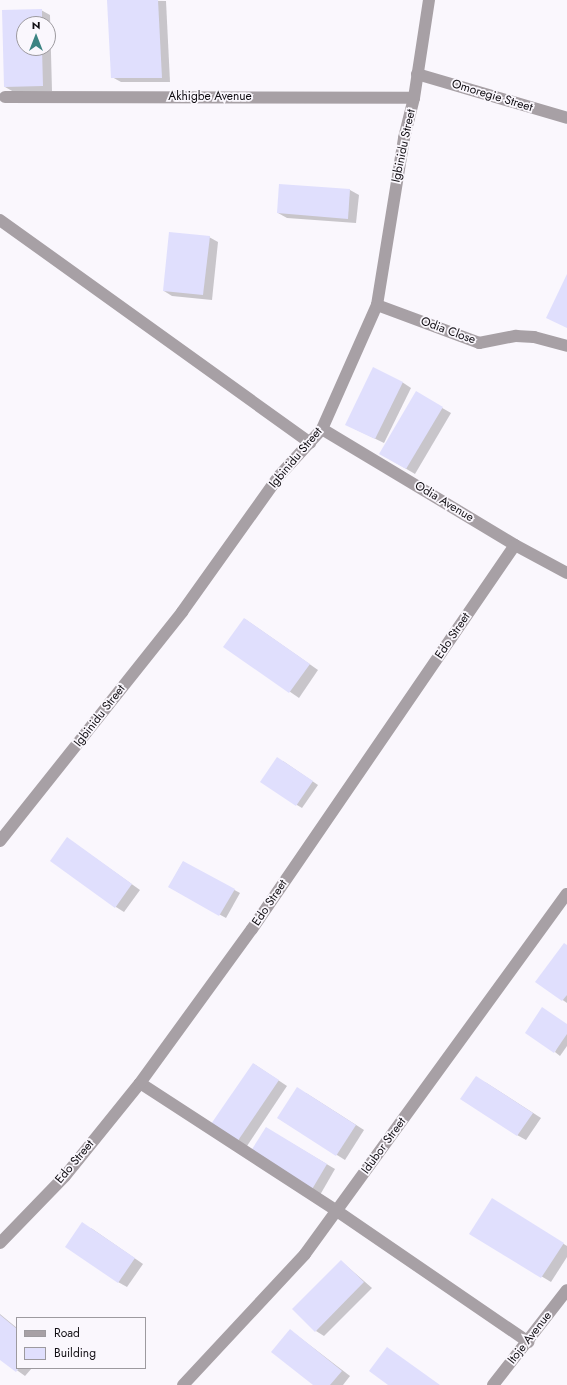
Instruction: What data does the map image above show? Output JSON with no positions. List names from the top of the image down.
{
  "streets": {
    "street": [
      "Omoregie Street",
      "Akhigbe Avenue",
      "Igbinidu Street",
      "Odia Close",
      "Odia Avenue",
      "Edo Street",
      "Idubor Street",
      "Itoje Avenue"
    ]
  },
  "crossings": [
    ["Omoregie Street", "Igbinidu Street"],
    ["Akhigbe Avenue", "Igbinidu Street"],
    ["Igbinidu Street", "Odia Close"],
    ["Igbinidu Street", "Odia Avenue"],
    ["Odia Avenue", "Edo Street"]
  ],
  "legend": ["Road", "Building"],
  "north": "top"
}
